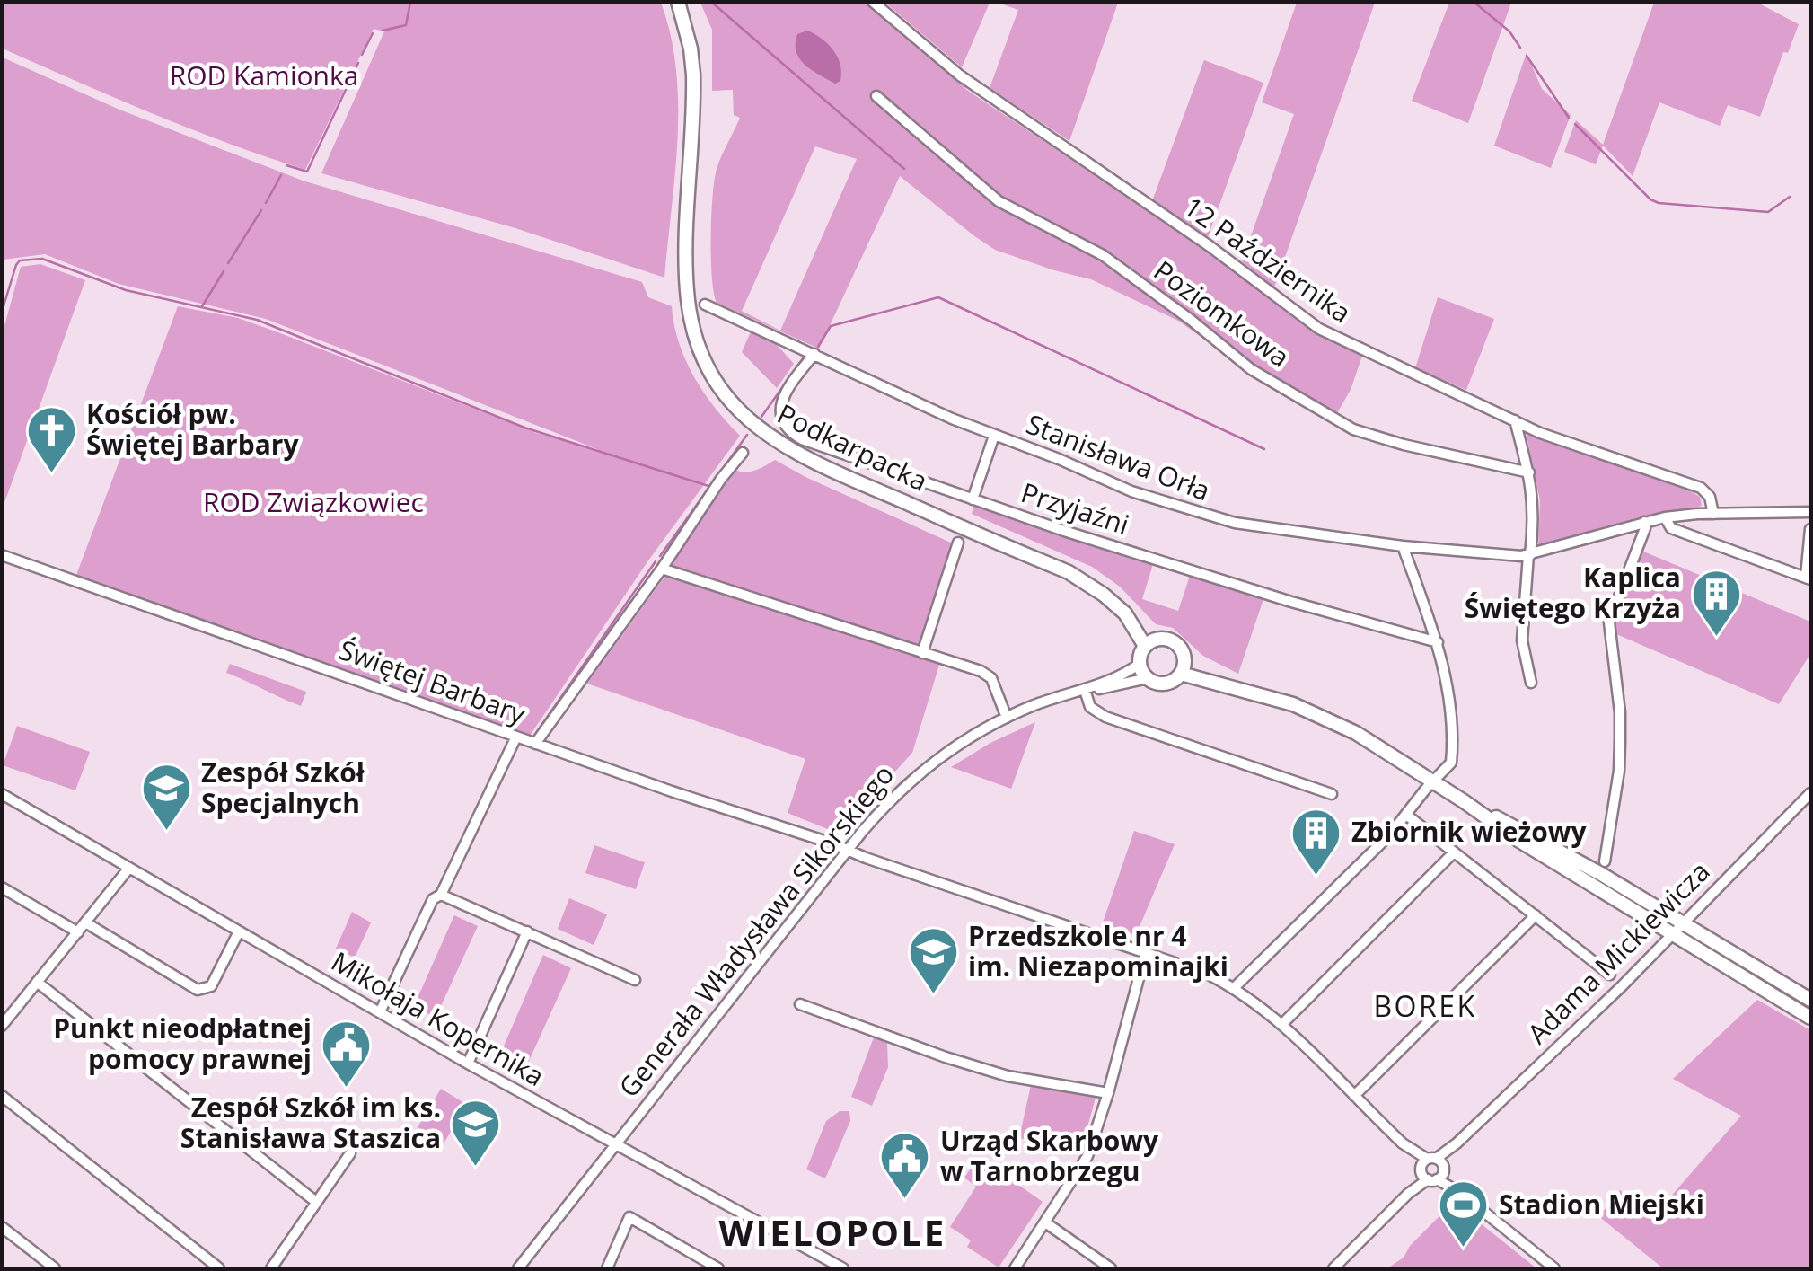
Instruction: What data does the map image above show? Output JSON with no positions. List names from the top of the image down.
{
  "streets": {
    "main road": ["Podkarpacka"],
    "street": [
      "12 Października",
      "Poziomkowa",
      "Stanisława Orła",
      "Przyjaźni",
      "Świętej Barbary",
      "Generała Władysława Sikorskiego",
      "Adama Mickiewicza",
      "Mikołaja Kopernika"
    ]
  },
  "crossings": [
    ["12 Października", "Stanisława Orła"],
    ["Podkarpacka", "Generała Władysława Sikorskiego"],
    ["Stanisława Orła", "Przyjaźni"],
    ["Świętej Barbary", "Generała Władysława Sikorskiego"],
    ["Świętej Barbary", "Adama Mickiewicza"],
    ["Generała Władysława Sikorskiego", "Mikołaja Kopernika"]
  ],
  "districts": ["BOREK", "WIELOPOLE"],
  "parks": ["ROD Kamionka", "ROD Związkowiec"],
  "places": {
    "church": ["Kościół pw. Świętej Barbary"],
    "building": ["Kaplica Świętego Krzyża", "Zbiornik wieżowy"],
    "school or university": ["Zespół Szkół Specjalnych", "Przedszkole nr 4 im. Niezapominajki", "Zespół Szkół im ks. Stanisława Staszica"],
    "public building": ["Punkt nieodpłatnej pomocy prawnej", "Urząd Skarbowy w Tarnobrzegu"],
    "sports": ["Stadion Miejski"]
  }
}
